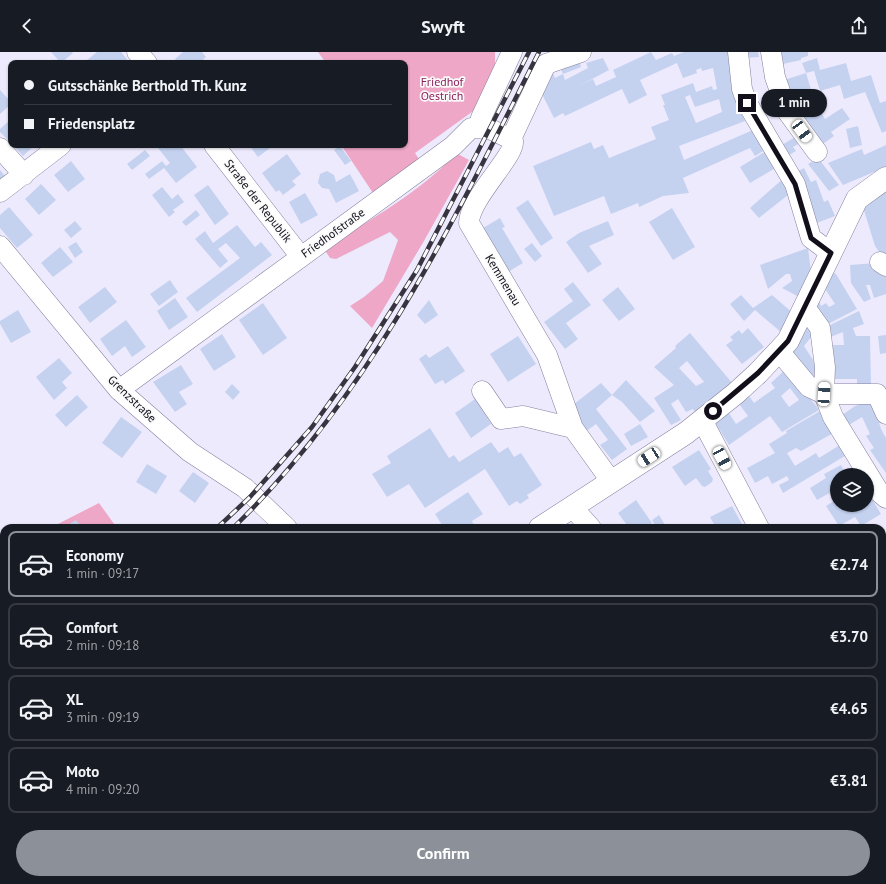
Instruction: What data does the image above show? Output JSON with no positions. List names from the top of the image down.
{
  "streets": {
    "street": [
      "Straße der Republik",
      "Friedhofstraße",
      "Kemmenau",
      "Grenzstraße"
    ]
  },
  "crossings": [
    ["Straße der Republik", "Friedhofstraße"],
    ["Friedhofstraße", "Grenzstraße"]
  ],
  "parks": ["Friedhof Oestrich"],
  "page": {
    "header": "Swyft",
    "banner": ["Gutsschänke Berthold Th. Kunz", "Friedensplatz"],
    "bubble": "1 min",
    "list": [
      {
        "name": "Economy",
        "note": "1 min · 09:17",
        "value": "€2.74"
      },
      {
        "name": "Comfort",
        "note": "2 min · 09:18",
        "value": "€3.70"
      },
      {
        "name": "XL",
        "note": "3 min · 09:19",
        "value": "€4.65"
      },
      {
        "name": "Moto",
        "note": "4 min · 09:20",
        "value": "€3.81"
      }
    ],
    "buttons": "Confirm"
  }
}
